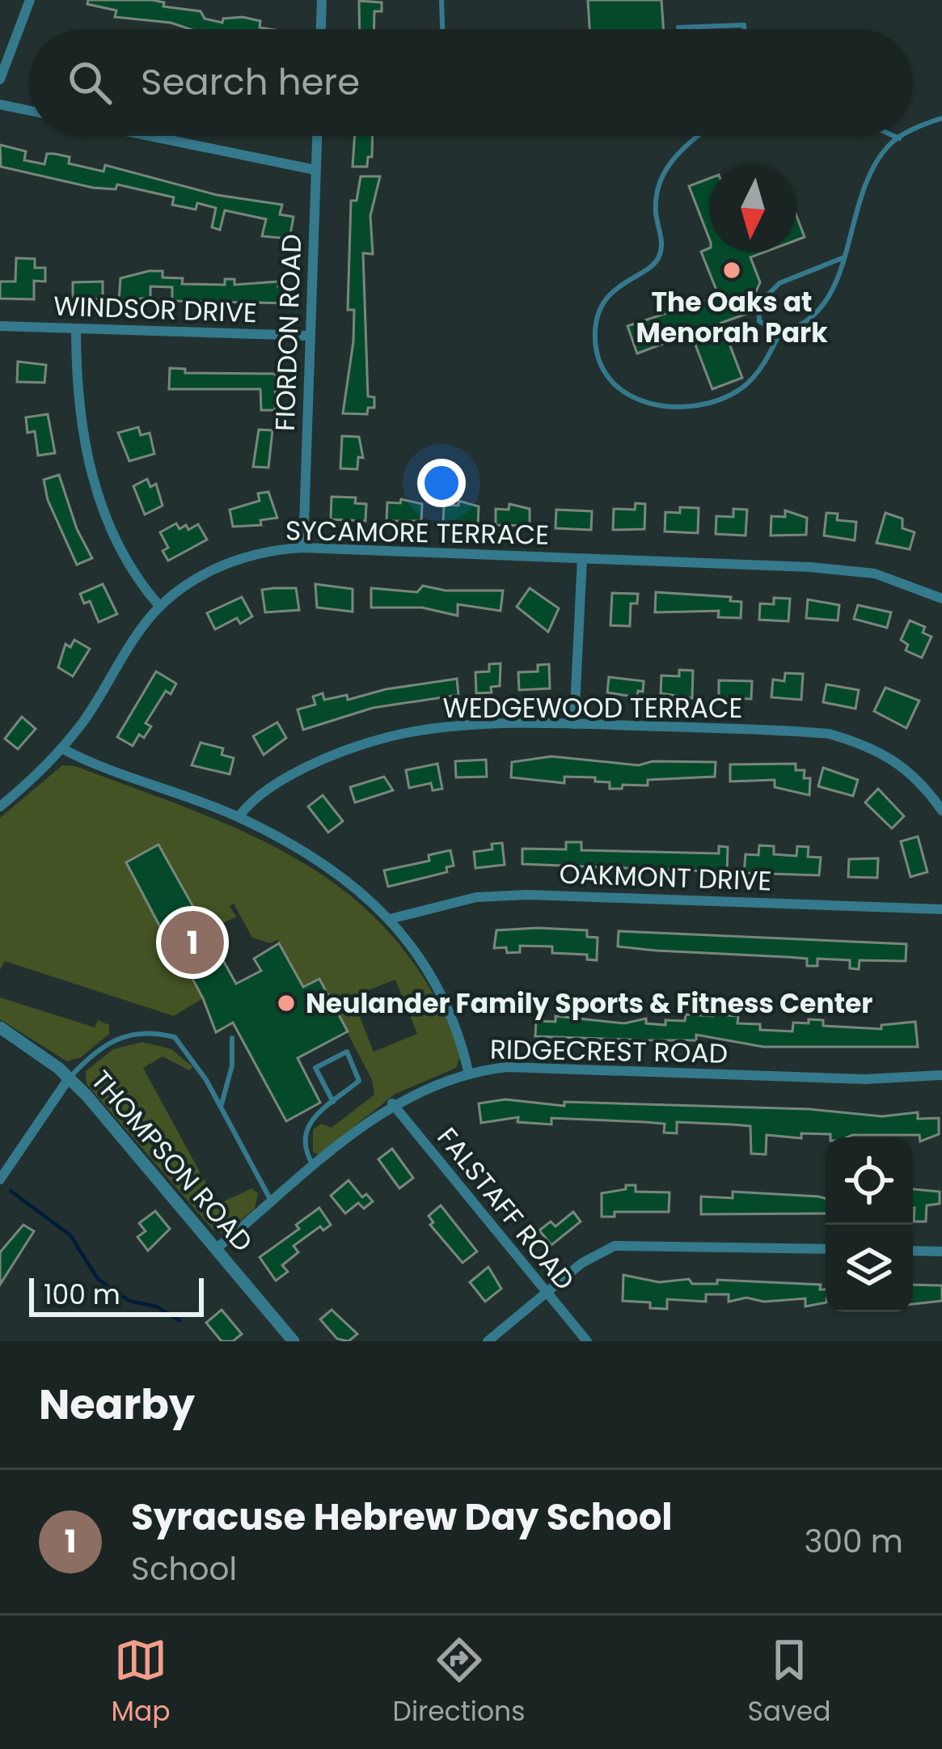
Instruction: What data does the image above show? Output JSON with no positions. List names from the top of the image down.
{
  "streets": {
    "street": [
      "WINDSOR DRIVE",
      "FIORDON ROAD",
      "SYCAMORE TERRACE",
      "WEDGEWOOD TERRACE",
      "OAKMONT DRIVE",
      "RIDGECREST ROAD",
      "THOMPSON ROAD",
      "FALSTAFF ROAD"
    ]
  },
  "crossings": [
    ["WINDSOR DRIVE", "FIORDON ROAD"],
    ["FIORDON ROAD", "SYCAMORE TERRACE"],
    ["RIDGECREST ROAD", "THOMPSON ROAD"],
    ["RIDGECREST ROAD", "FALSTAFF ROAD"]
  ],
  "places": ["The Oaks at Menorah Park", "Neulander Family Sports & Fitness Center"],
  "scale_bar": "100 m",
  "north": "bottom",
  "page": {
    "search": "Search here",
    "pins": "1",
    "scale": "100 m",
    "heading": "Nearby",
    "list": [
      {
        "mark": "1",
        "name": "Syracuse Hebrew Day School",
        "note": "School",
        "value": "300 m"
      }
    ],
    "nav": ["Map", "Directions", "Saved"]
  }
}
